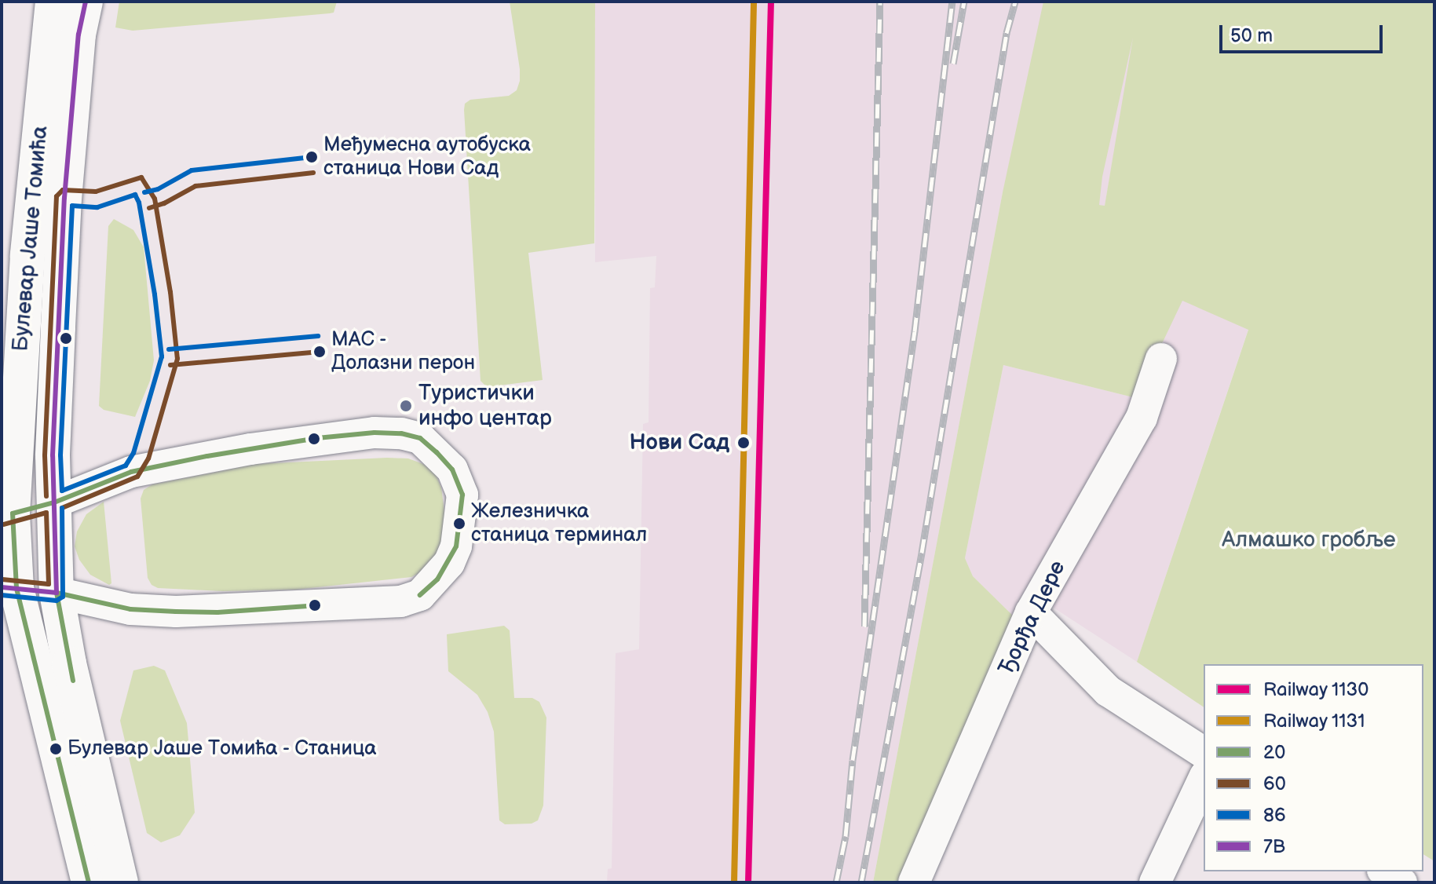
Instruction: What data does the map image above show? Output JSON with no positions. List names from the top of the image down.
{
  "streets": {
    "main road": ["Булевар Јаше Томића"],
    "street": ["Ђорђа Дере"]
  },
  "parks": ["Алмашко гробље"],
  "places": [
    "Међумесна аутобуска станица Нови Сад",
    "МАС - Долазни перон",
    "Туристички инфо центар",
    "Нови Сад",
    "Железничка станица терминал",
    "Булевар Јаше Томића - Станица"
  ],
  "lines": [
    "rail line 1130",
    "rail line 1131",
    "transit line 7B",
    "transit line 86",
    "transit line 60",
    "transit line 20"
  ],
  "legend": [
    "Railway 1130",
    "Railway 1131",
    "20",
    "60",
    "86",
    "7B"
  ],
  "scale_bar": "50 m"
}
